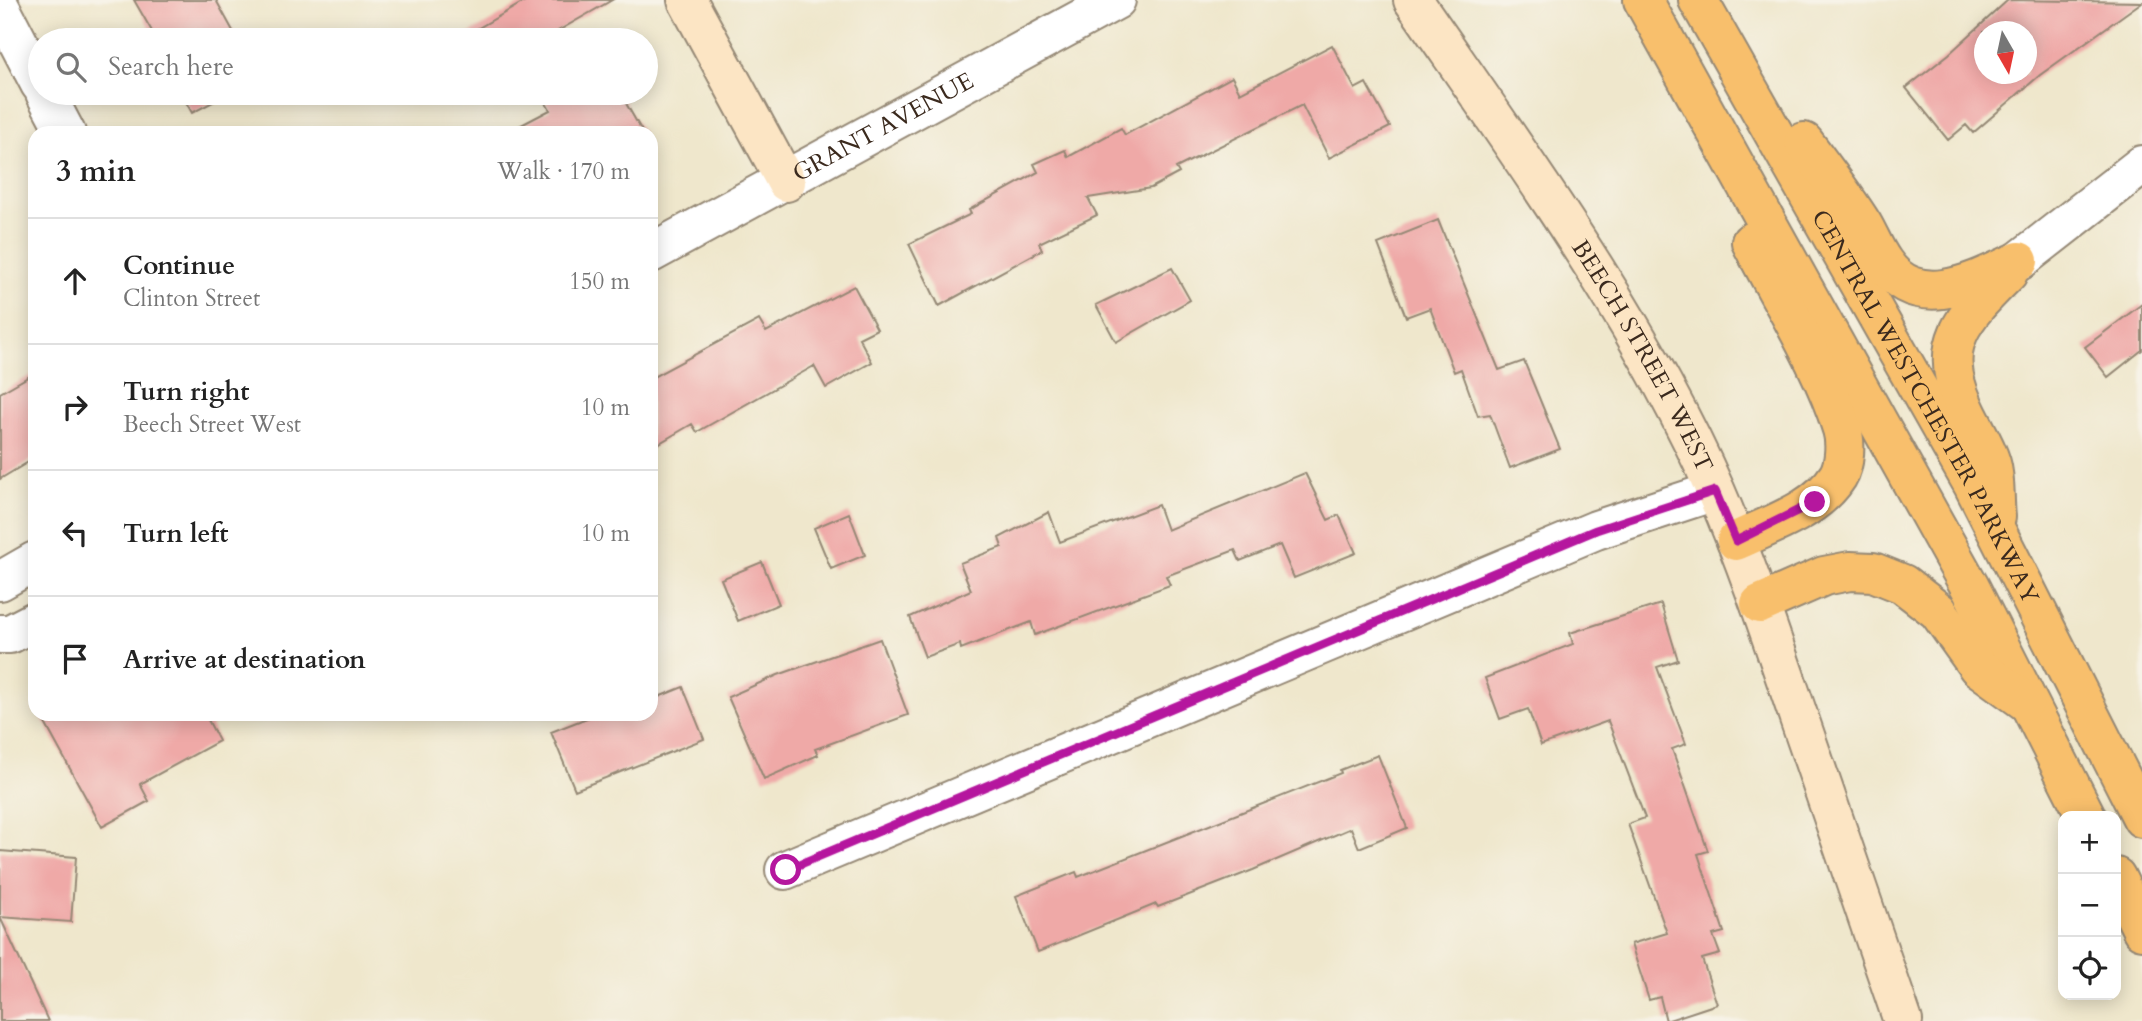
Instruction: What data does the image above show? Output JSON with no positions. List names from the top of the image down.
{
  "streets": {
    "main road": ["CENTRAL WESTCHESTER PARKWAY"],
    "street": ["GRANT AVENUE", "BEECH STREET WEST"]
  },
  "north": "bottom",
  "page": {
    "search": "Search here",
    "heading": ["3 min", "Walk · 170 m"],
    "list": [
      ["Continue", "Clinton Street", "150 m"],
      ["Turn right", "Beech Street West", "10 m"],
      ["Turn left", "10 m"],
      "Arrive at destination"
    ],
    "map_buttons": ["+", "−"]
  }
}
